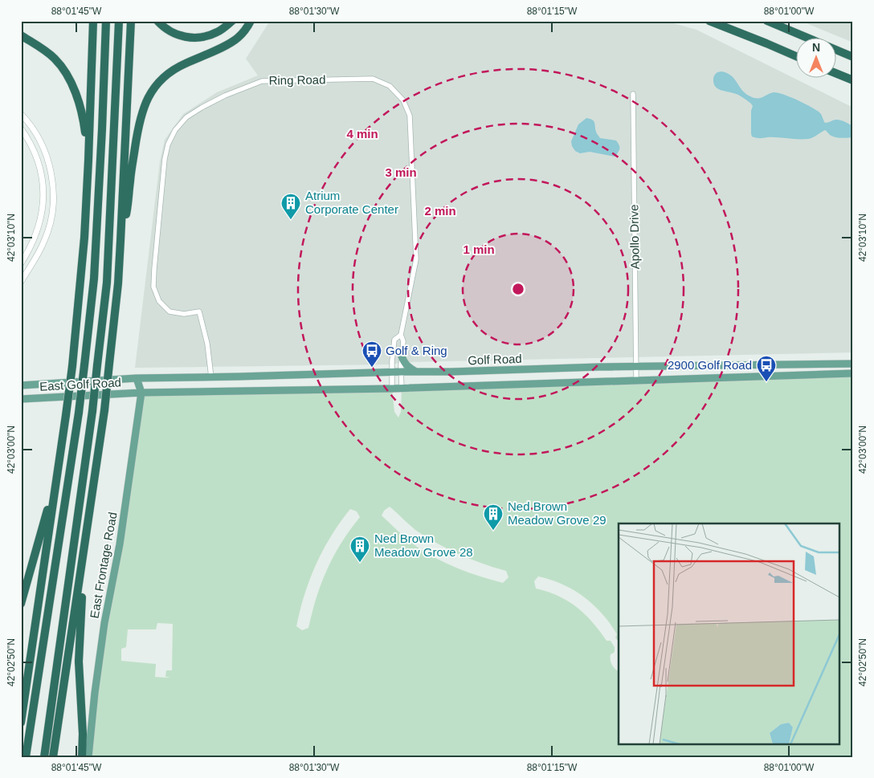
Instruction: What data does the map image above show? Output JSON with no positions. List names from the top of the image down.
{
  "streets": {
    "main road": ["Golf Road", "East Golf Road", "East Frontage Road"],
    "street": ["Ring Road", "Apollo Drive"]
  },
  "crossings": [
    ["Ring Road", "Golf Road"],
    ["Apollo Drive", "Golf Road"],
    ["Golf Road", "East Golf Road"],
    ["Golf Road", "East Frontage Road"],
    ["East Golf Road", "East Frontage Road"]
  ],
  "places": {
    "building": ["Atrium Corporate Center", "Ned Brown Meadow Grove 29", "Ned Brown Meadow Grove 28"],
    "bus stop": ["Golf & Ring", "2900 Golf Road"]
  },
  "north": "top",
  "coordinates": [
    "88°01'45\"W",
    "88°01'30\"W",
    "88°01'15\"W",
    "88°01'00\"W",
    "42°03'10\"N",
    "42°03'00\"N",
    "42°02'50\"N"
  ],
  "rings": [
    "4 min",
    "3 min",
    "2 min",
    "1 min"
  ]
}
